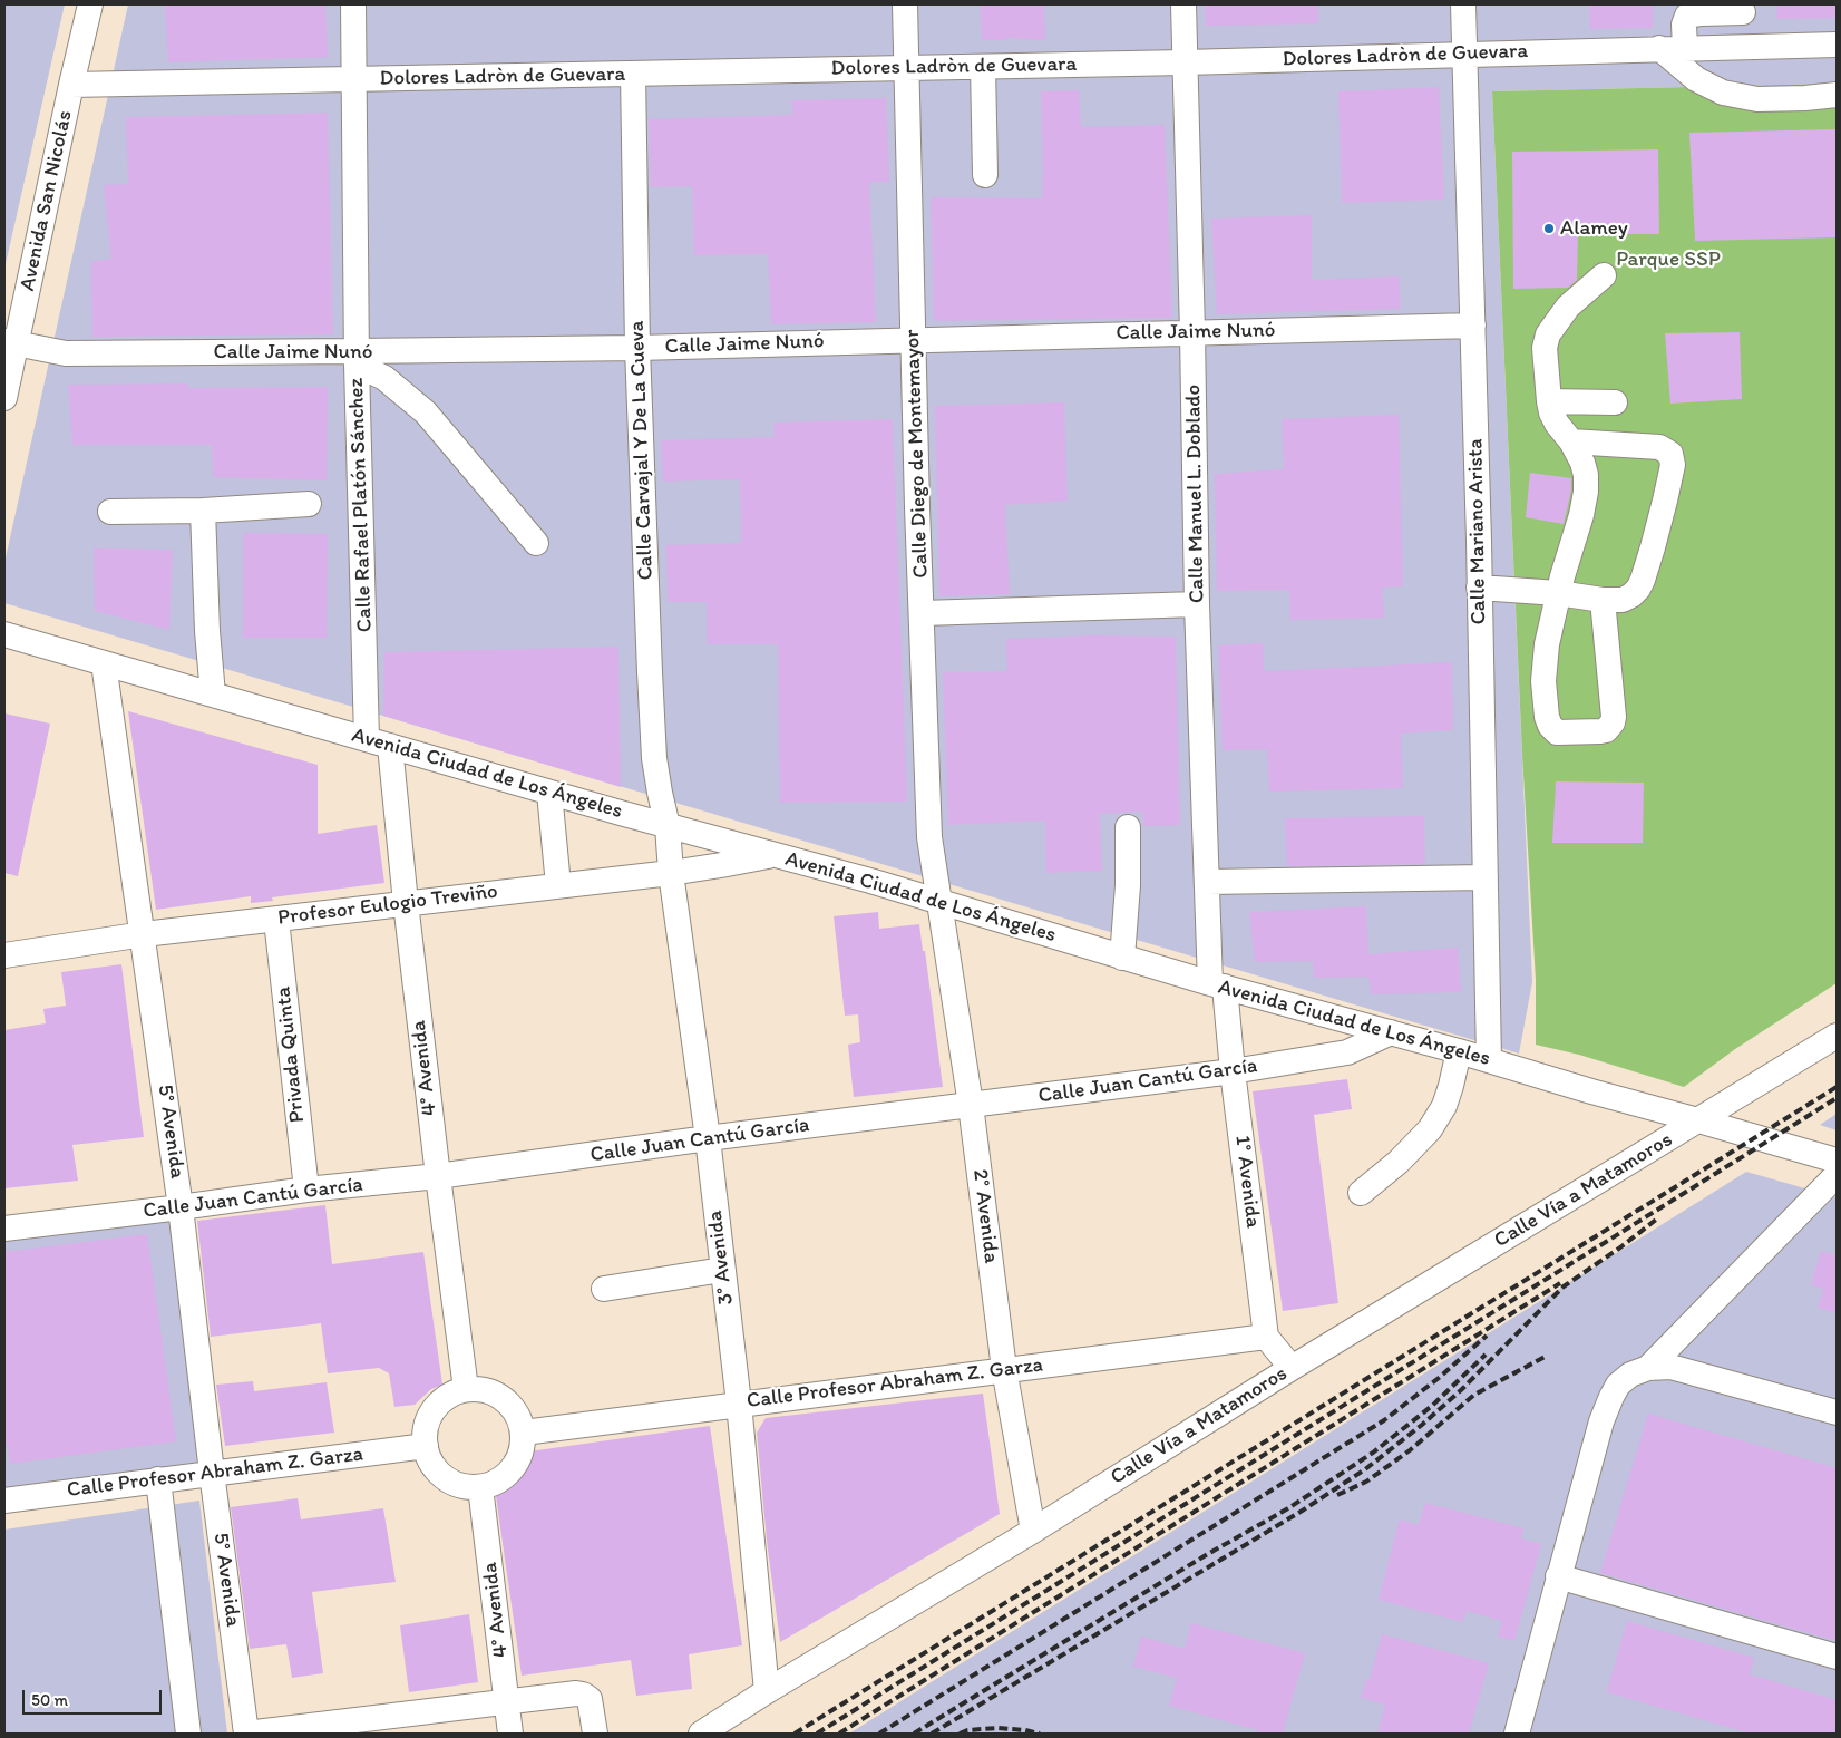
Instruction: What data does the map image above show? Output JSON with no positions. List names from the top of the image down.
{
  "streets": {
    "street": [
      "Dolores Ladròn de Guevara",
      "Avenida San Nicolás",
      "Calle Jaime Nunó",
      "Calle Carvajal Y De La Cueva",
      "Calle Diego de Montemayor",
      "Calle Manuel L. Doblado",
      "Calle Rafael Platón Sánchez",
      "Calle Mariano Arista",
      "Avenida Ciudad de Los Ángeles",
      "Profesor Eulogio Treviño",
      "Privada Quinta",
      "4° Avenida",
      "Calle Juan Cantú García",
      "5° Avenida",
      "1° Avenida",
      "Calle Vía a Matamoros",
      "2° Avenida",
      "3° Avenida",
      "Calle Profesor Abraham Z. Garza"
    ]
  },
  "crossings": [
    ["Dolores Ladròn de Guevara", "Avenida San Nicolás"],
    ["Dolores Ladròn de Guevara", "Calle Carvajal Y De La Cueva"],
    ["Dolores Ladròn de Guevara", "Calle Diego de Montemayor"],
    ["Dolores Ladròn de Guevara", "Calle Manuel L. Doblado"],
    ["Dolores Ladròn de Guevara", "Calle Rafael Platón Sánchez"],
    ["Dolores Ladròn de Guevara", "Calle Mariano Arista"],
    ["Avenida San Nicolás", "Calle Jaime Nunó"],
    ["Calle Jaime Nunó", "Calle Carvajal Y De La Cueva"],
    ["Calle Jaime Nunó", "Calle Diego de Montemayor"],
    ["Calle Jaime Nunó", "Calle Manuel L. Doblado"],
    ["Calle Jaime Nunó", "Calle Rafael Platón Sánchez"],
    ["Calle Jaime Nunó", "Calle Mariano Arista"],
    ["Calle Carvajal Y De La Cueva", "Avenida Ciudad de Los Ángeles"],
    ["Calle Carvajal Y De La Cueva", "3° Avenida"],
    ["Calle Diego de Montemayor", "Avenida Ciudad de Los Ángeles"],
    ["Calle Diego de Montemayor", "2° Avenida"],
    ["Calle Manuel L. Doblado", "Avenida Ciudad de Los Ángeles"],
    ["Calle Manuel L. Doblado", "1° Avenida"],
    ["Calle Rafael Platón Sánchez", "Avenida Ciudad de Los Ángeles"],
    ["Calle Rafael Platón Sánchez", "4° Avenida"],
    ["Calle Mariano Arista", "Avenida Ciudad de Los Ángeles"],
    ["Avenida Ciudad de Los Ángeles", "Profesor Eulogio Treviño"],
    ["Avenida Ciudad de Los Ángeles", "4° Avenida"],
    ["Avenida Ciudad de Los Ángeles", "Calle Juan Cantú García"],
    ["Avenida Ciudad de Los Ángeles", "5° Avenida"],
    ["Avenida Ciudad de Los Ángeles", "1° Avenida"],
    ["Avenida Ciudad de Los Ángeles", "Calle Vía a Matamoros"],
    ["Avenida Ciudad de Los Ángeles", "2° Avenida"],
    ["Avenida Ciudad de Los Ángeles", "3° Avenida"],
    ["Profesor Eulogio Treviño", "Privada Quinta"],
    ["Profesor Eulogio Treviño", "4° Avenida"],
    ["Profesor Eulogio Treviño", "5° Avenida"],
    ["Profesor Eulogio Treviño", "3° Avenida"],
    ["Privada Quinta", "Calle Juan Cantú García"],
    ["4° Avenida", "Calle Juan Cantú García"],
    ["4° Avenida", "Calle Profesor Abraham Z. Garza"],
    ["Calle Juan Cantú García", "5° Avenida"],
    ["Calle Juan Cantú García", "1° Avenida"],
    ["Calle Juan Cantú García", "2° Avenida"],
    ["Calle Juan Cantú García", "3° Avenida"],
    ["5° Avenida", "Calle Profesor Abraham Z. Garza"],
    ["1° Avenida", "Calle Profesor Abraham Z. Garza"],
    ["Calle Vía a Matamoros", "2° Avenida"],
    ["Calle Vía a Matamoros", "3° Avenida"],
    ["2° Avenida", "Calle Profesor Abraham Z. Garza"],
    ["3° Avenida", "Calle Profesor Abraham Z. Garza"]
  ],
  "parks": ["Parque SSP"],
  "places": ["Alamey"],
  "scale_bar": "50 m"
}
